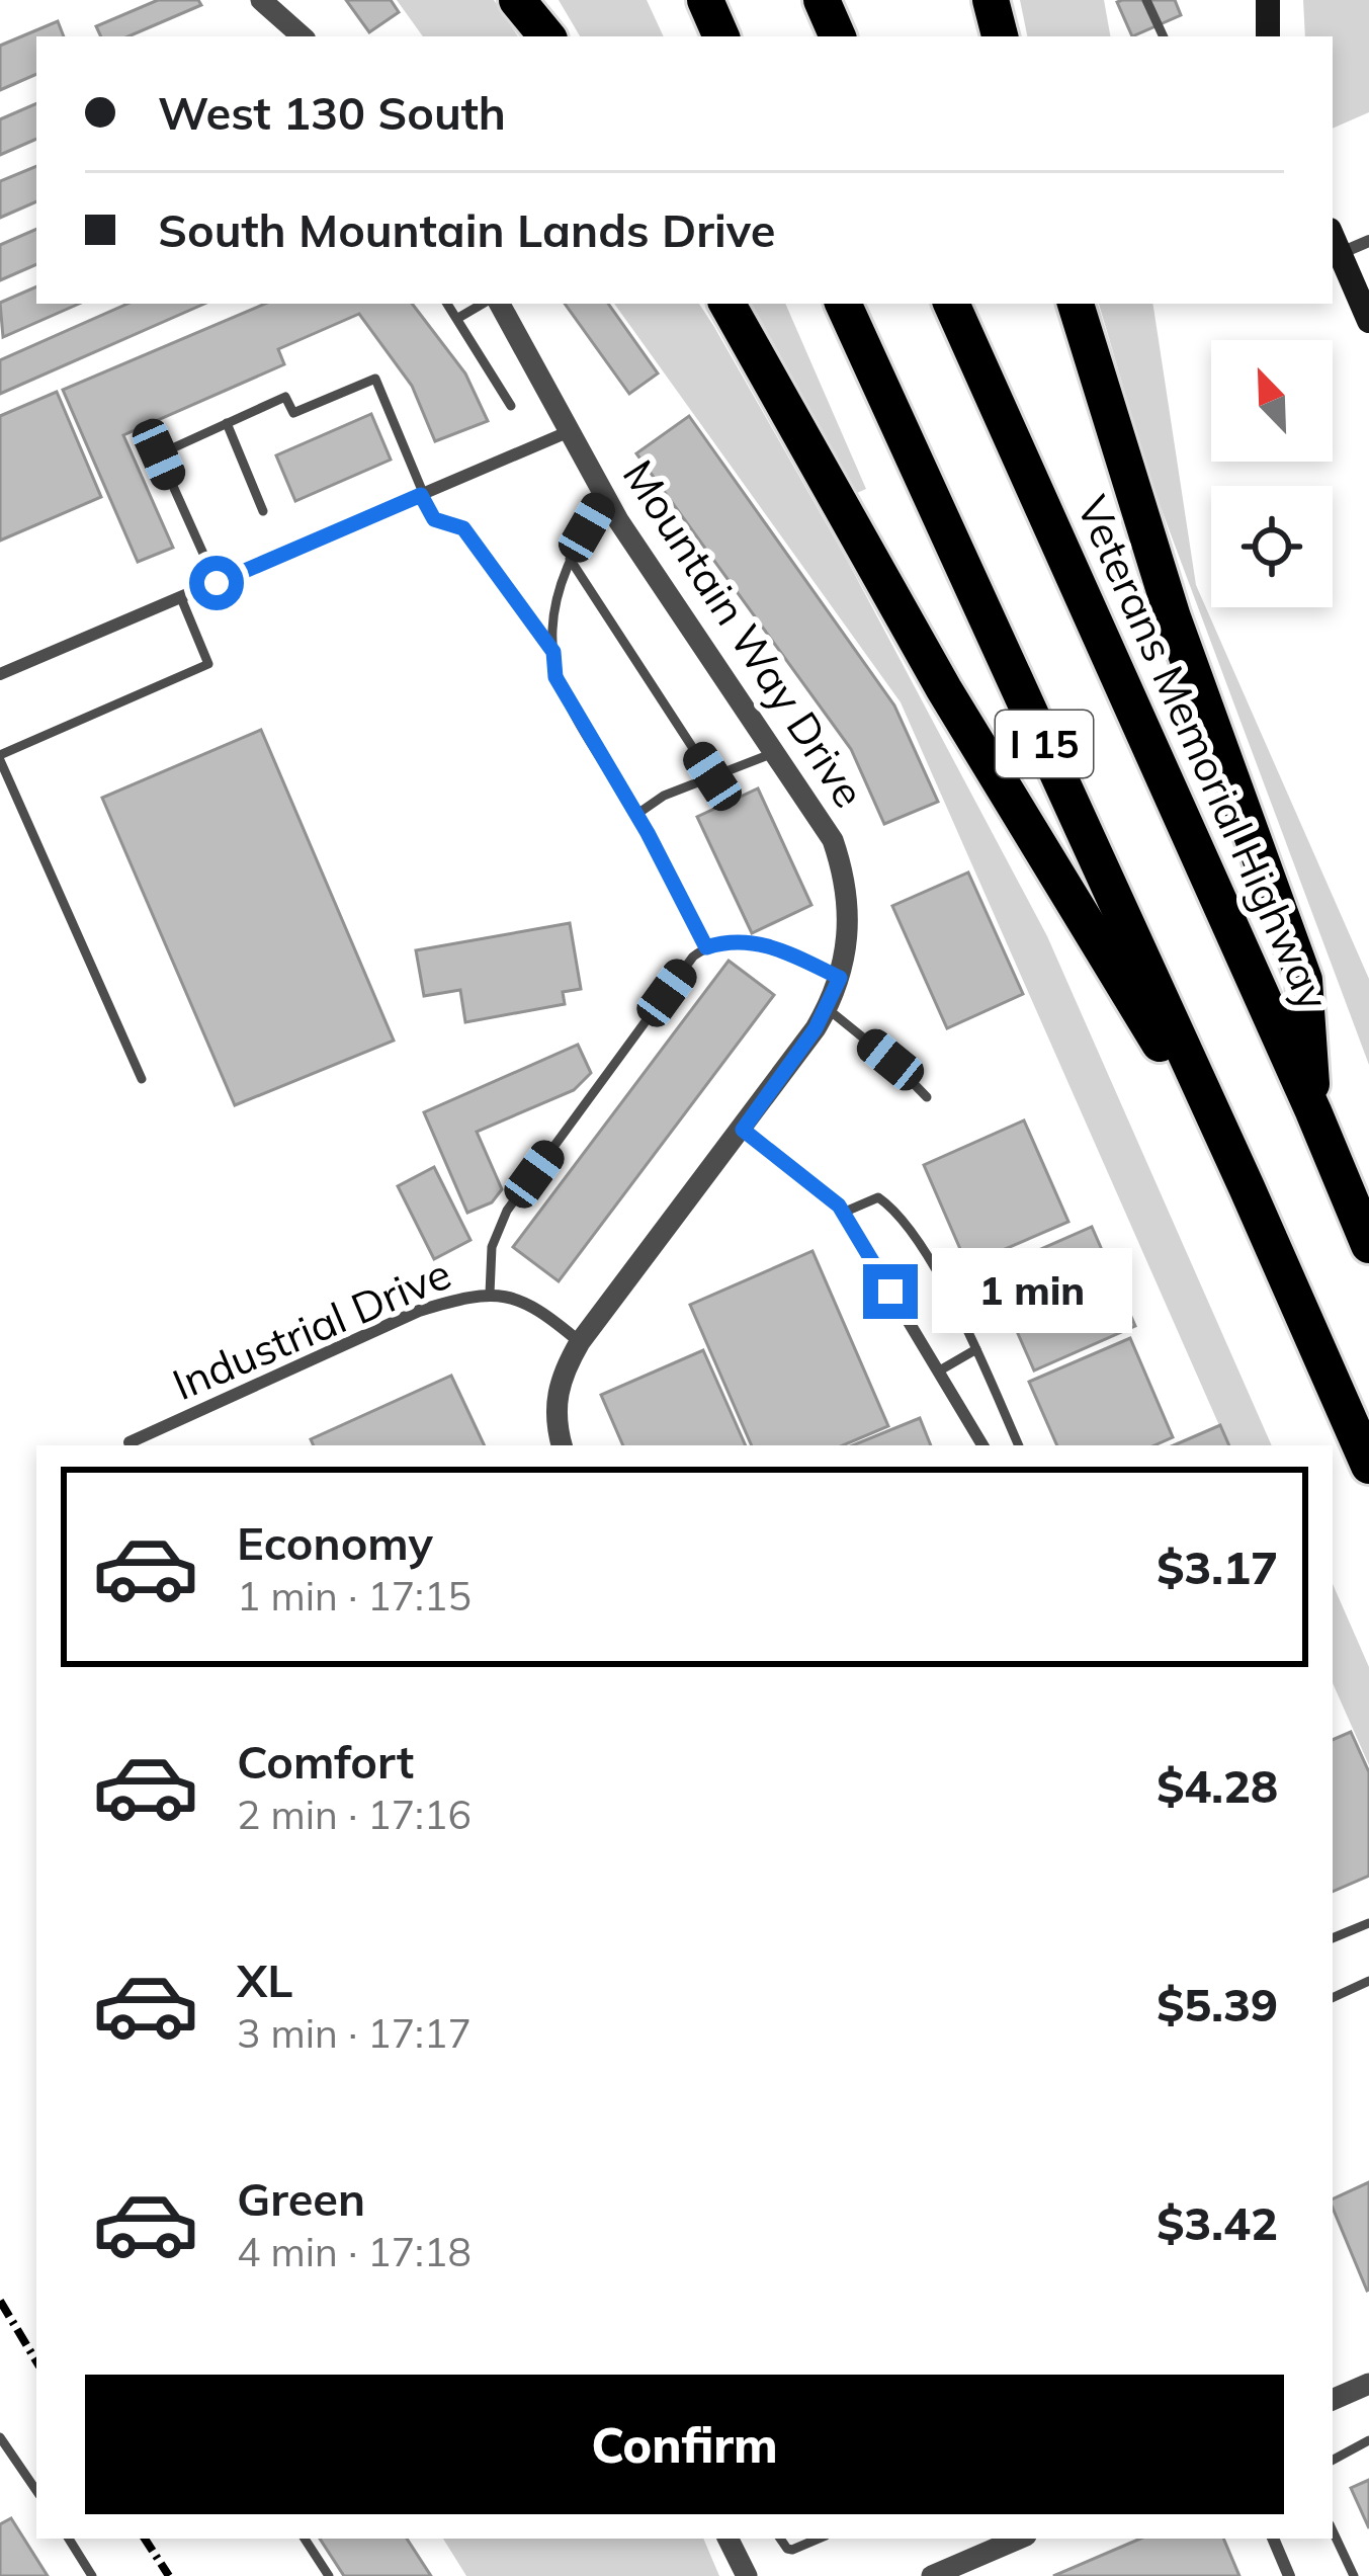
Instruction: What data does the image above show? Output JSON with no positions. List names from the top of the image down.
{
  "streets": {
    "highway": ["I 15", "Veterans Memorial Highway"],
    "street": ["Mountain Way Drive", "Industrial Drive"]
  },
  "crossings": [
    ["Mountain Way Drive", "Industrial Drive"]
  ],
  "north": "top left",
  "page": {
    "banner": ["West 130 South", "South Mountain Lands Drive"],
    "bubble": "1 min",
    "list": [
      {
        "name": "Economy",
        "note": "1 min · 17:15",
        "value": "$3.17"
      },
      {
        "name": "Comfort",
        "note": "2 min · 17:16",
        "value": "$4.28"
      },
      {
        "name": "XL",
        "note": "3 min · 17:17",
        "value": "$5.39"
      },
      {
        "name": "Green",
        "note": "4 min · 17:18",
        "value": "$3.42"
      }
    ],
    "buttons": "Confirm"
  }
}
